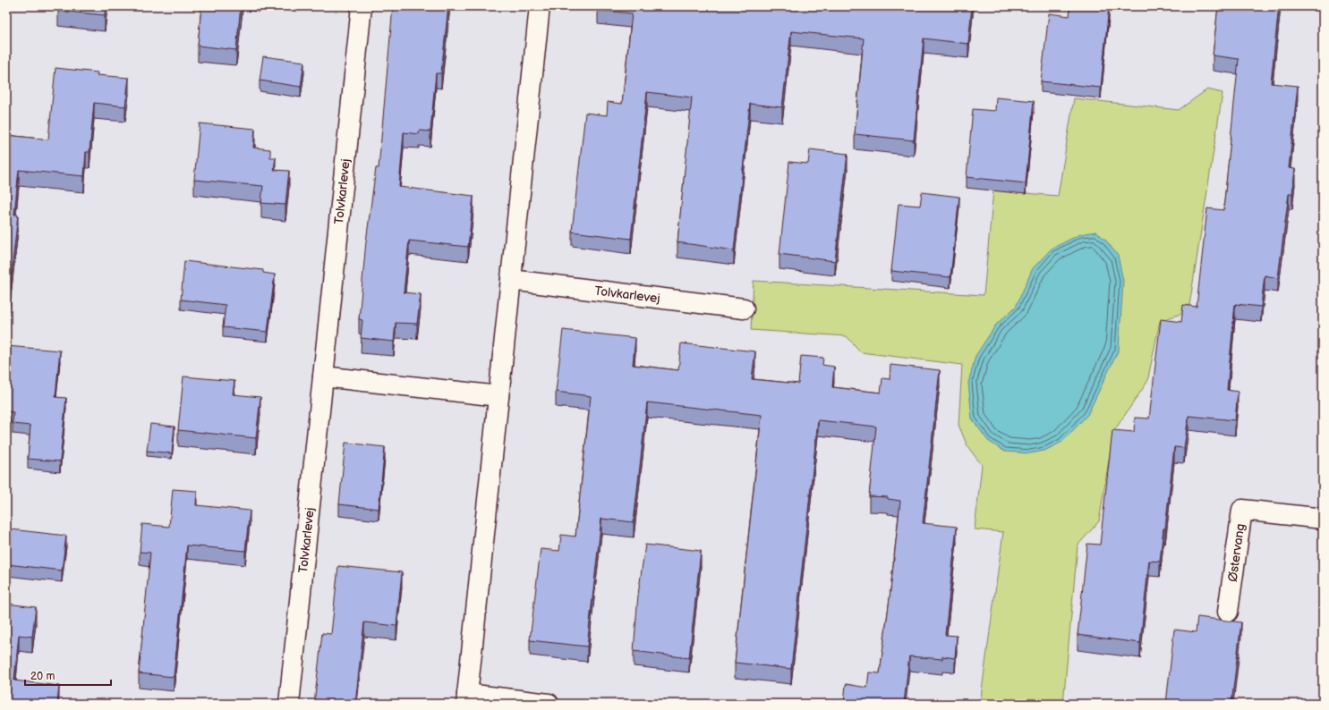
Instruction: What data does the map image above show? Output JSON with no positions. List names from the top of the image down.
{
  "streets": {
    "street": ["Tolvkarlevej", "Østervang"]
  },
  "scale_bar": "20 m"
}
